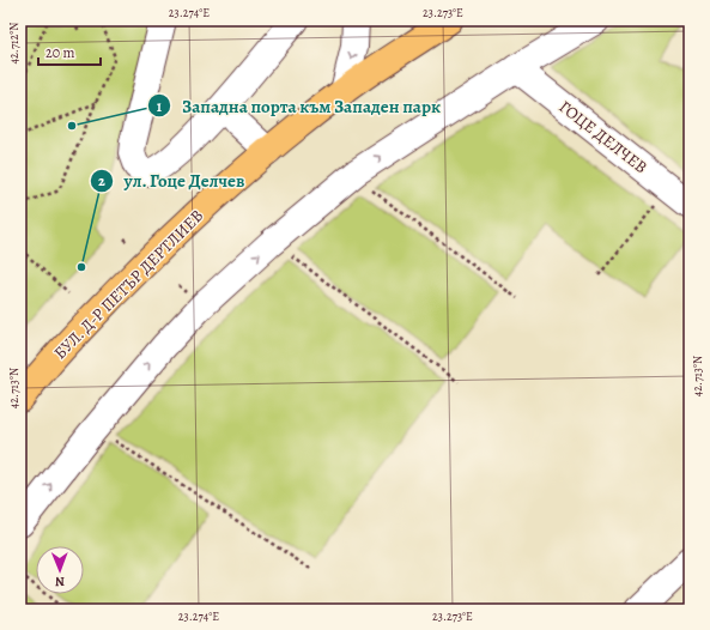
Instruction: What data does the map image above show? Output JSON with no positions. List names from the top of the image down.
{
  "streets": {
    "main road": ["БУЛ. Д-Р ПЕТЪР ДЕРТЛИЕВ"],
    "street": ["ГОЦЕ ДЕЛЧЕВ"]
  },
  "places": ["Западна порта към Западен парк", "ул. Гоце Делчев"],
  "scale_bar": "20 m",
  "north": "bottom",
  "coordinates": [
    "23.274°E",
    "23.273°E",
    "42.712°N",
    "42.713°N"
  ]
}
